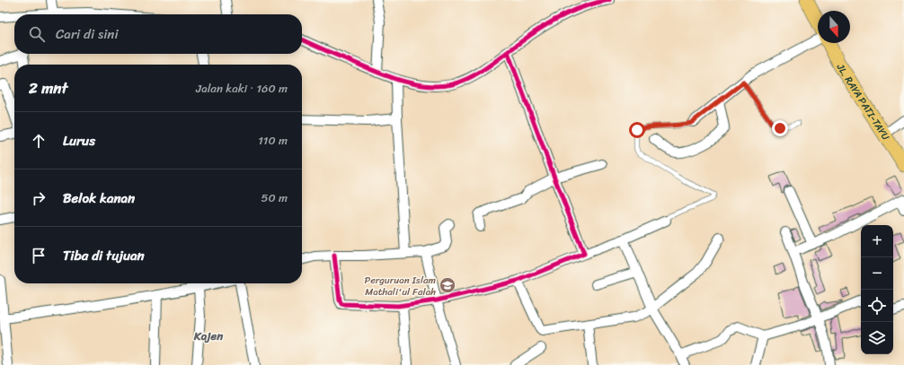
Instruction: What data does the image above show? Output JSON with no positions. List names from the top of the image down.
{
  "streets": {
    "main road": ["JL. RAYA PATI-TAYU"]
  },
  "districts": ["Kajen"],
  "places": {
    "school or university": ["Perguruan Islam Mathali'ul Falah"]
  },
  "north": "bottom",
  "page": {
    "search": "Cari di sini",
    "heading": ["2 mnt", "Jalan kaki · 160 m"],
    "list": [
      ["Lurus", "110 m"],
      ["Belok kanan", "50 m"],
      "Tiba di tujuan"
    ],
    "map_buttons": ["+", "−"]
  }
}
